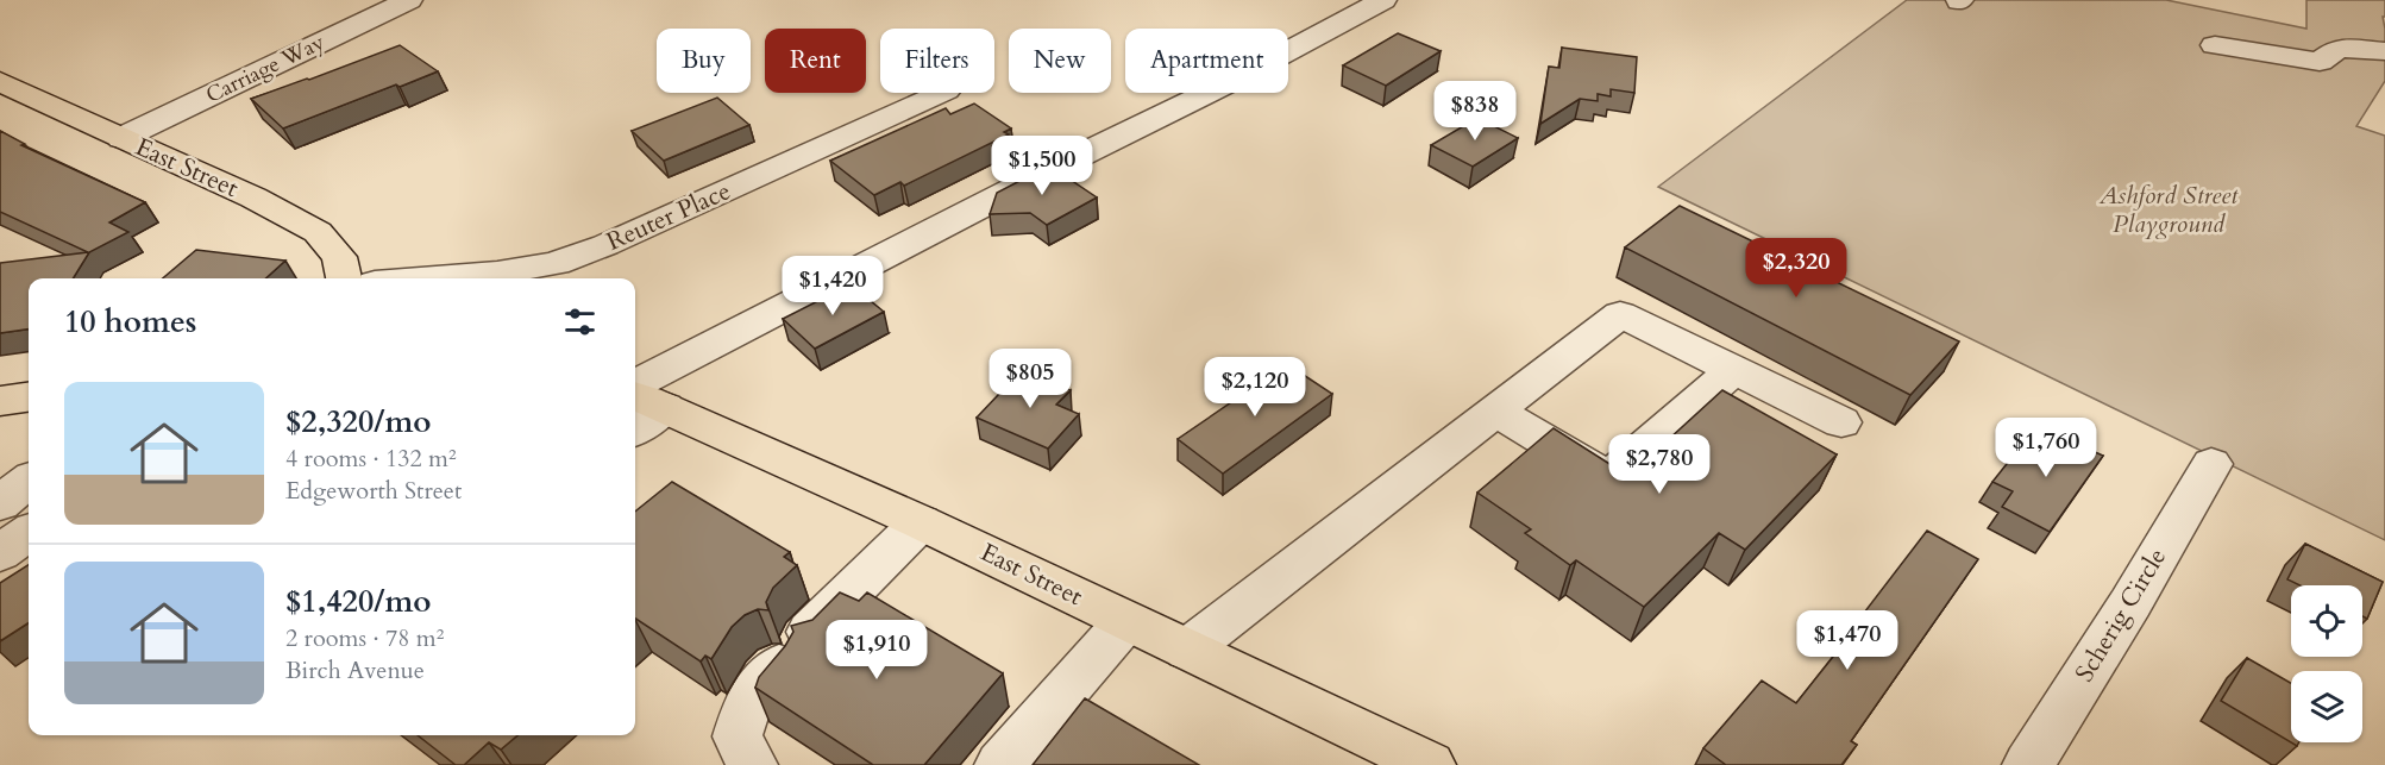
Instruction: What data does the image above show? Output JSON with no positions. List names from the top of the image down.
{
  "streets": {
    "main road": ["East Street"],
    "street": ["Carriage Way", "Reuter Place", "Scherig Circle"]
  },
  "crossings": [
    ["Carriage Way", "East Street"]
  ],
  "parks": ["Ashford Street Playground"],
  "page": {
    "chip": [
      "Buy",
      "Rent",
      "Filters",
      "New",
      "Apartment"
    ],
    "price": [
      "$838",
      "$1,500",
      "$2,320",
      "$1,420",
      "$805",
      "$2,120",
      "$1,760",
      "$2,780",
      "$1,470",
      "$1,910"
    ],
    "heading": "10 homes",
    "list": [
      {
        "name": "$2,320/mo",
        "note": "4 rooms · 132 m² · Edgeworth Street"
      },
      {
        "name": "$1,420/mo",
        "note": "2 rooms · 78 m² · Birch Avenue"
      }
    ]
  }
}
